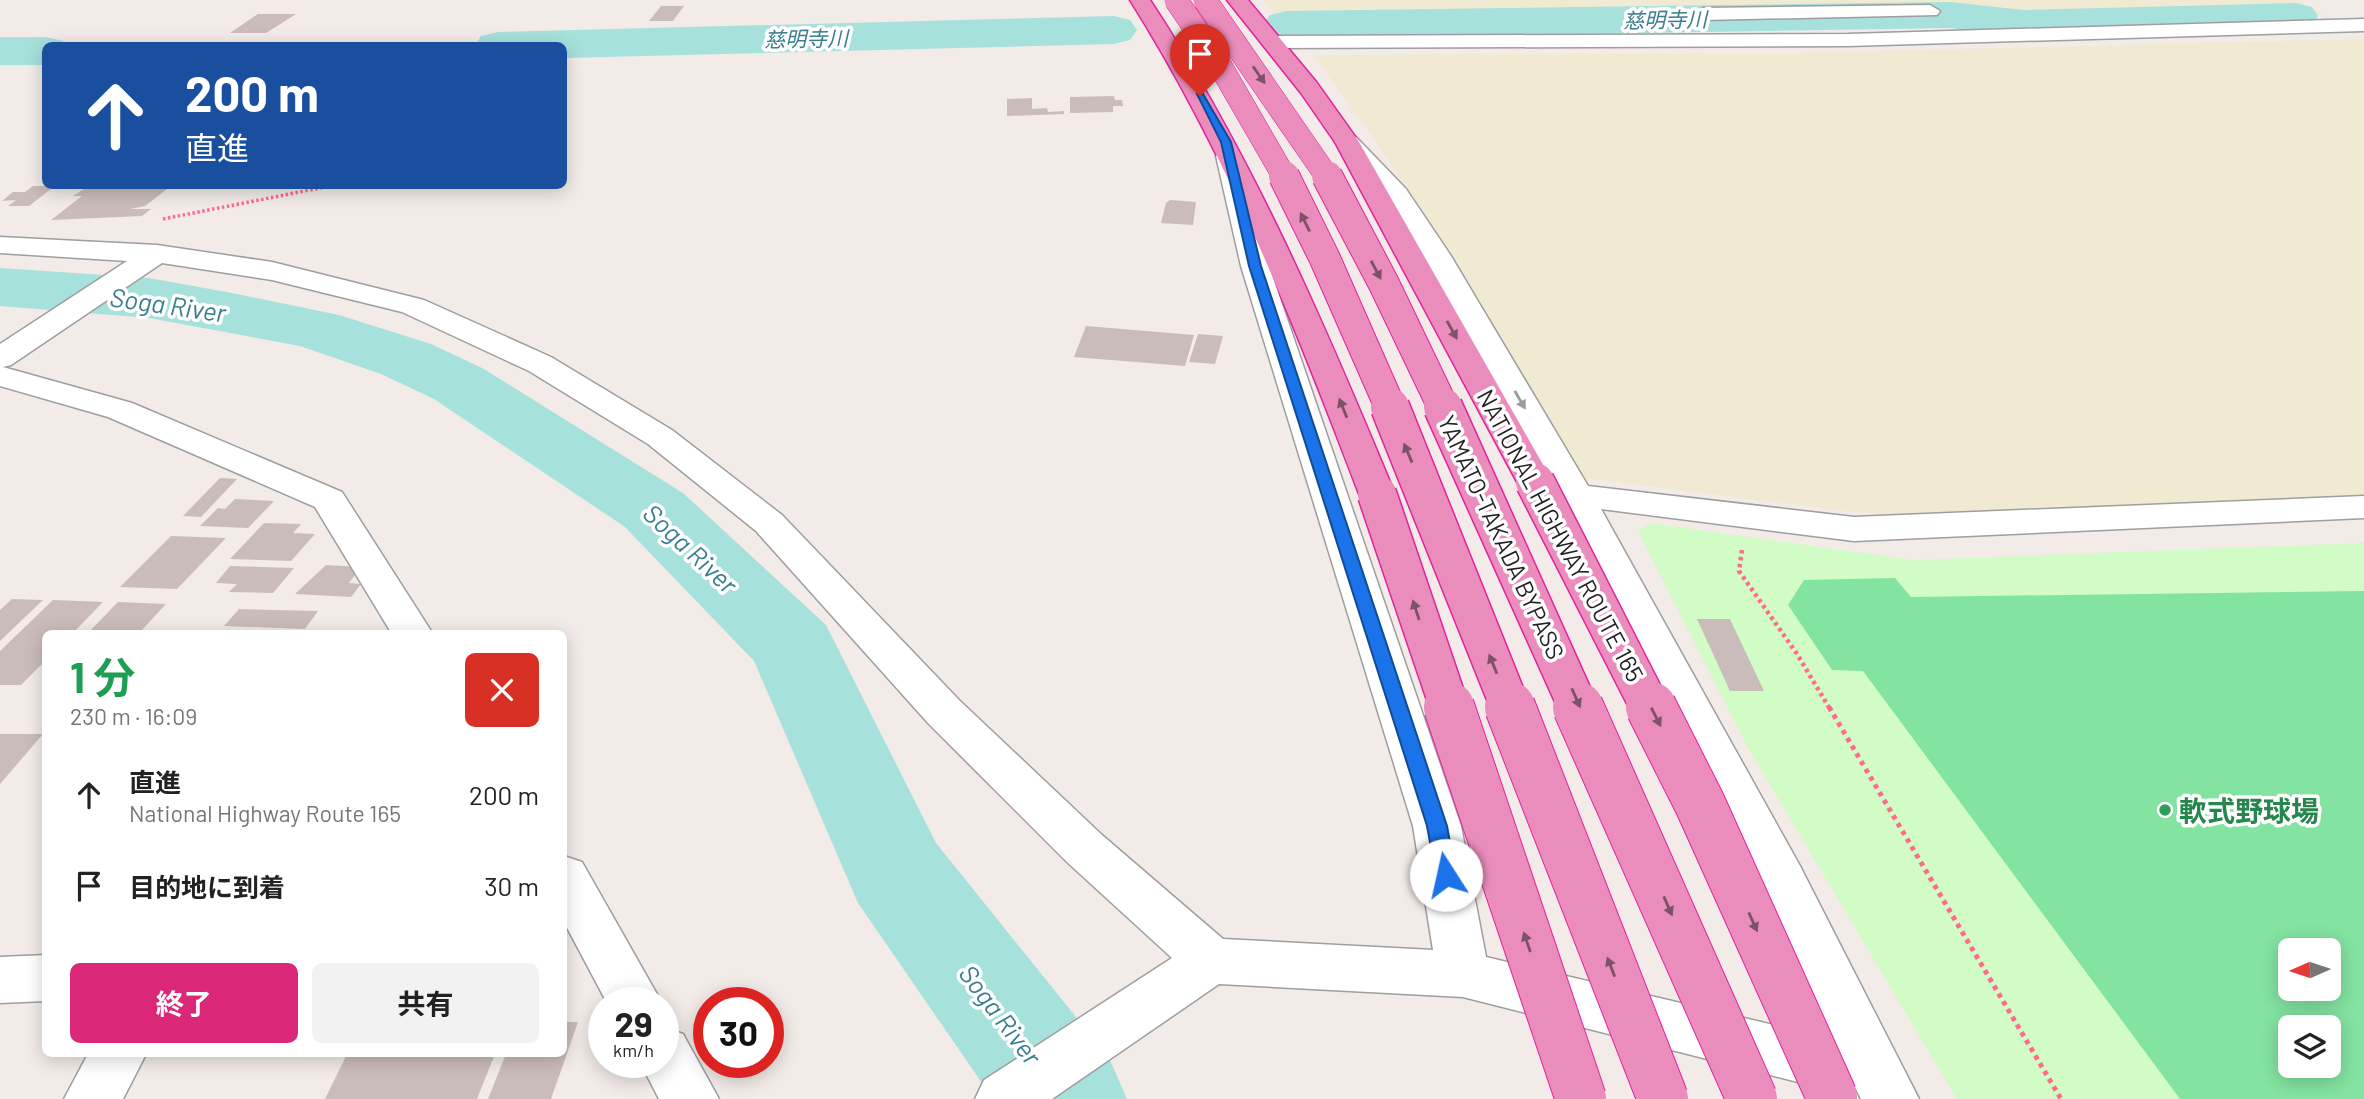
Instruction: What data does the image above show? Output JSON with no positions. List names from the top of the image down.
{
  "streets": {
    "highway": ["NATIONAL HIGHWAY ROUTE 165", "YAMATO-TAKADA BYPASS"]
  },
  "water": ["慈明寺川", "Soga River"],
  "places": ["軟式野球場"],
  "north": "left",
  "page": {
    "turn": ["200 m", "直進"],
    "heading": ["1 分", "230 m · 16:09"],
    "list": [
      {
        "name": "直進",
        "note": "National Highway Route 165",
        "value": "200 m"
      },
      {
        "name": "目的地に到着",
        "value": "30 m"
      }
    ],
    "buttons": ["終了", "共有"],
    "speed": "29 km/h",
    "limit": "30"
  }
}
